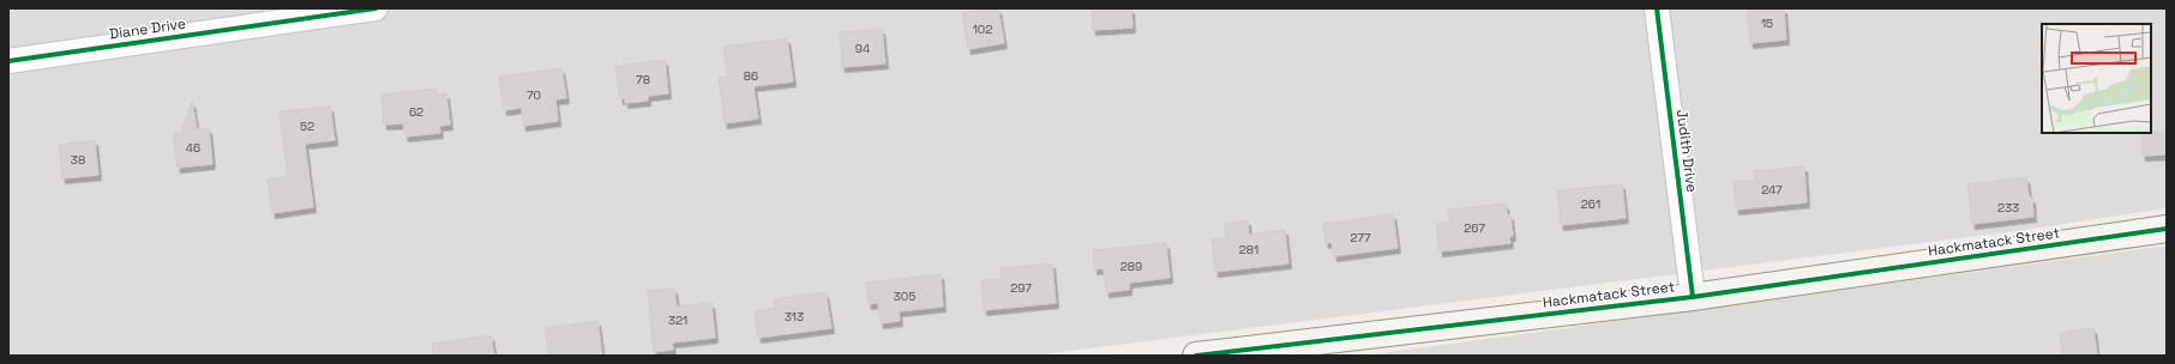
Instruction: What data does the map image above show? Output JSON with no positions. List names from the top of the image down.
{
  "streets": {
    "street": ["Diane Drive", "Judith Drive", "Hackmatack Street"]
  },
  "crossings": [
    ["Judith Drive", "Hackmatack Street"]
  ],
  "house_numbers": [
    "15",
    "102",
    "94",
    "86",
    "78",
    "70",
    "62",
    "52",
    "46",
    "38",
    "247",
    "261",
    "233",
    "267",
    "277",
    "281",
    "289",
    "297",
    "305",
    "313",
    "321"
  ]
}
